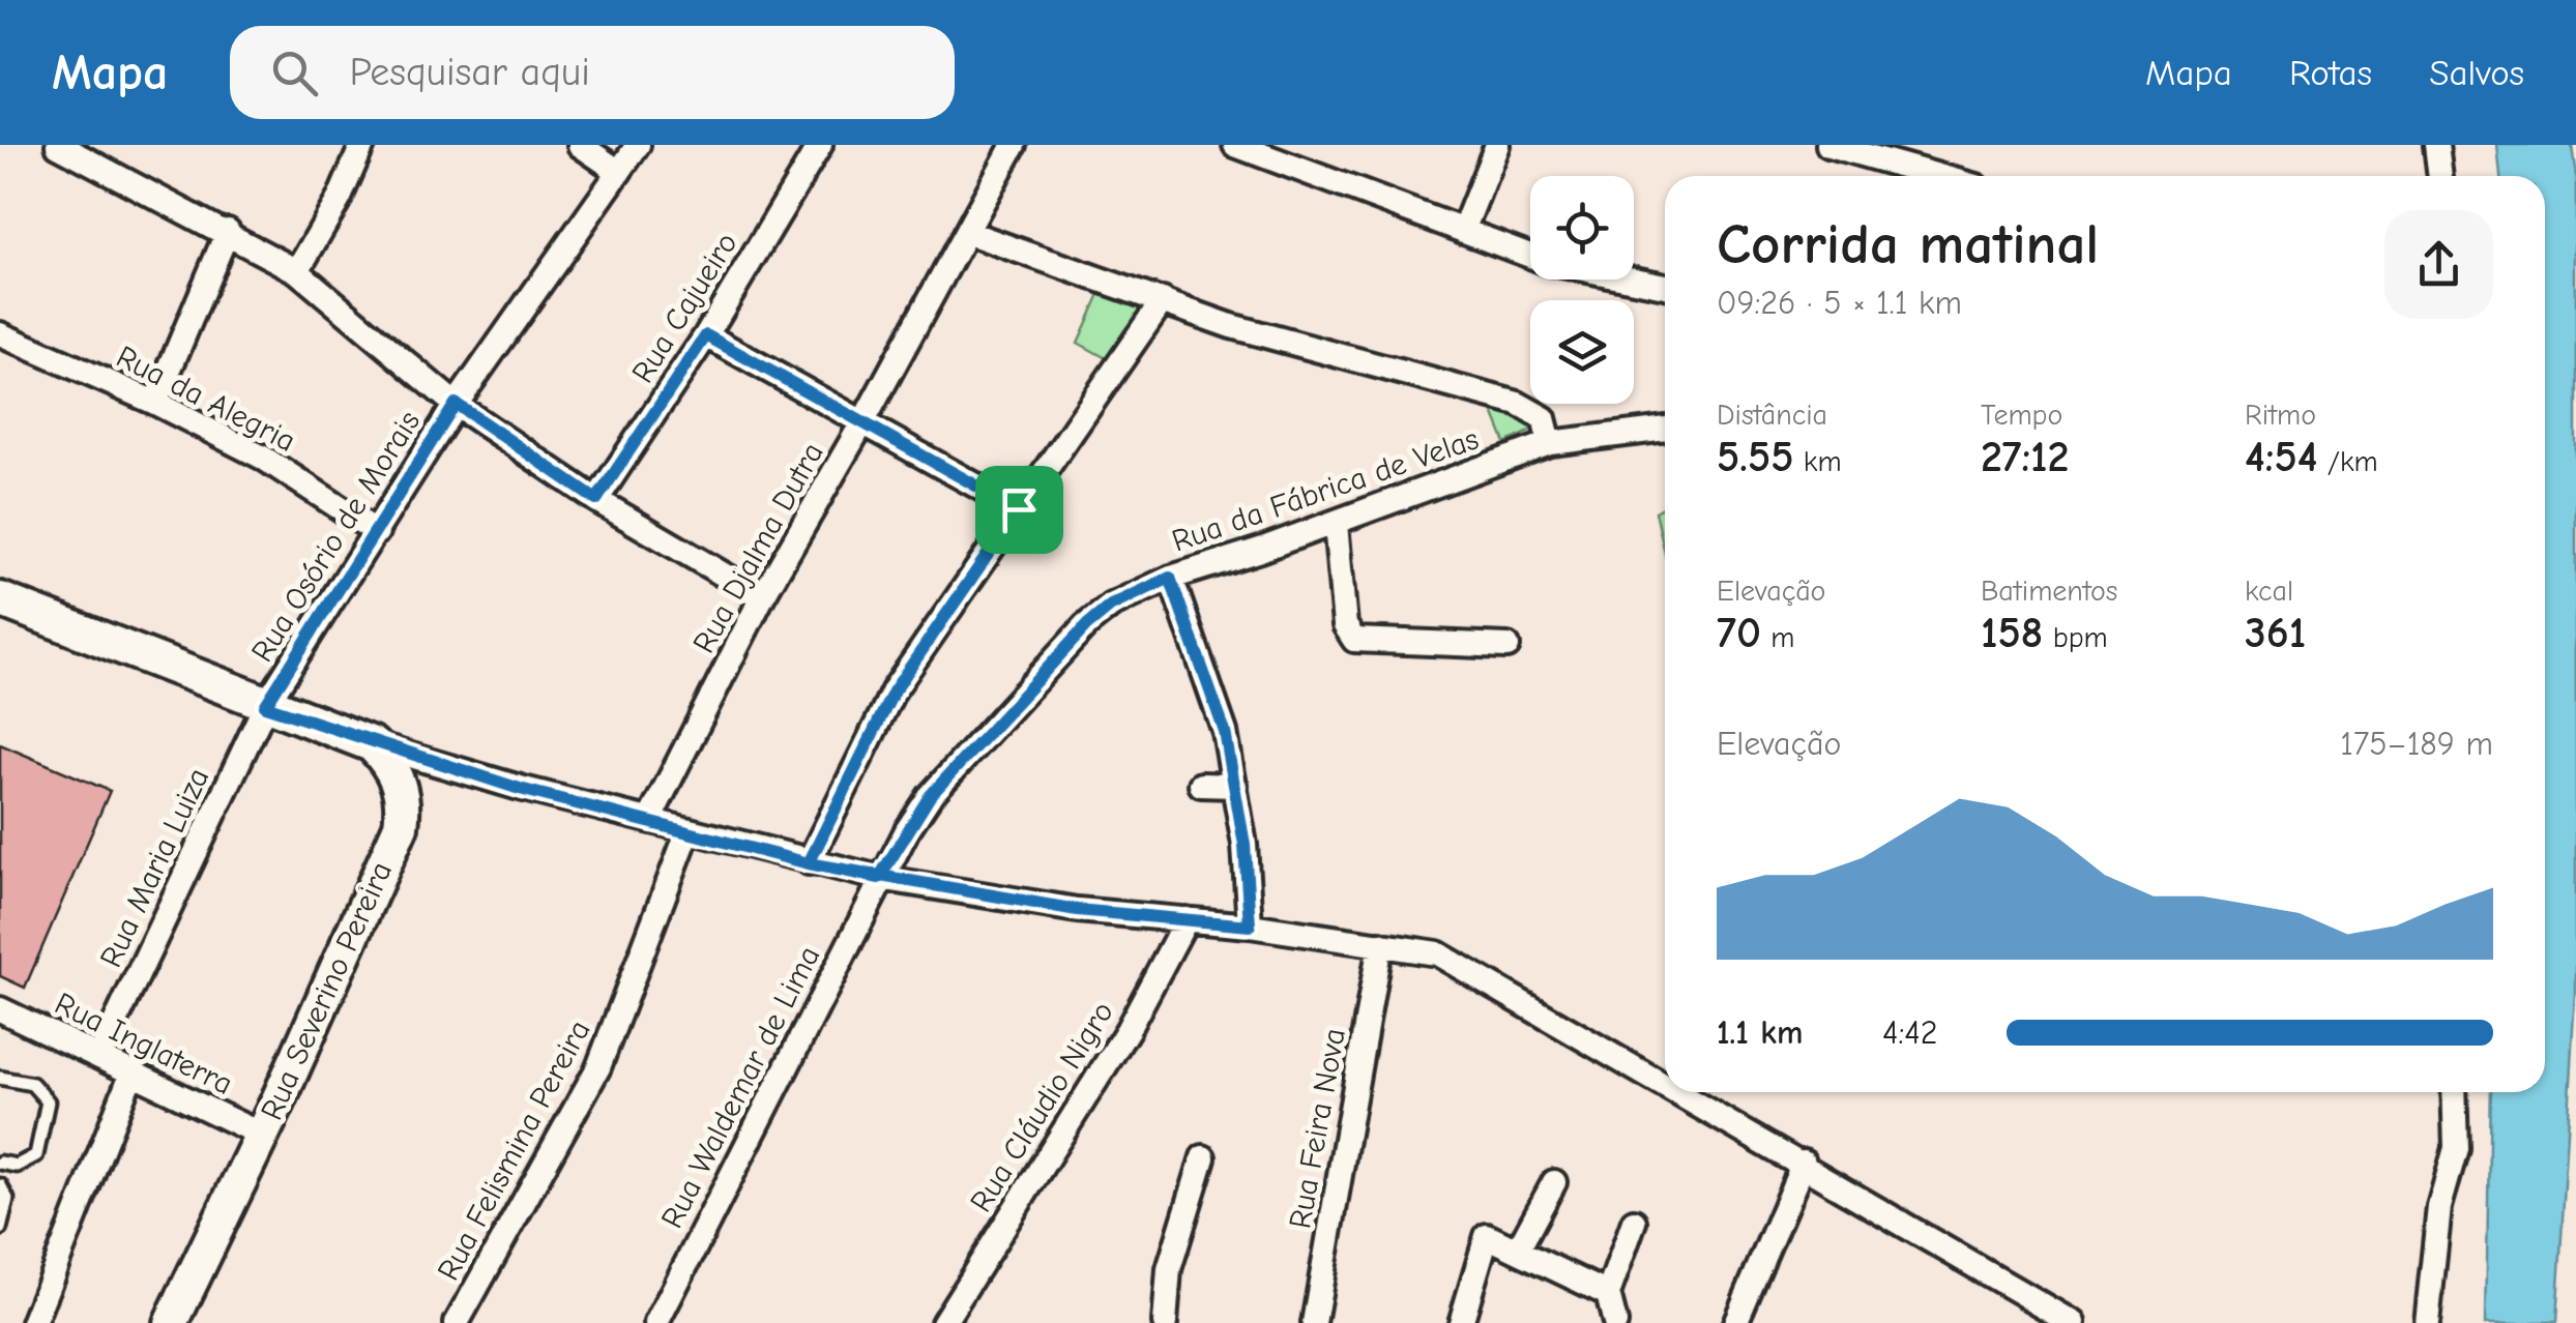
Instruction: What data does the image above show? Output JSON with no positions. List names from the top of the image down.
{
  "streets": {
    "main road": ["Rua Severino Pereira"],
    "street": [
      "Rua Cajueiro",
      "Rua da Alegria",
      "Rua da Fábrica de Velas",
      "Rua Osório de Morais",
      "Rua Djalma Dutra",
      "Rua Maria Luiza",
      "Rua Inglaterra",
      "Rua Waldemar de Lima",
      "Rua Cláudio Nigro",
      "Rua Feira Nova",
      "Rua Felismina Pereira"
    ]
  },
  "crossings": [
    ["Rua da Alegria", "Rua Osório de Morais"],
    ["Rua da Fábrica de Velas", "Rua Waldemar de Lima"],
    ["Rua Osório de Morais", "Rua Maria Luiza"],
    ["Rua Maria Luiza", "Rua Inglaterra"],
    ["Rua Severino Pereira", "Rua Inglaterra"]
  ],
  "page": {
    "header": "Mapa",
    "search": "Pesquisar aqui",
    "nav": ["Mapa", "Rotas", "Salvos"],
    "heading": ["Corrida matinal", "09:26 · 5 × 1.1 km"],
    "stats": [
      ["Distância", "5.55 km"],
      ["Tempo", "27:12"],
      ["Ritmo", "4:54 /km"],
      ["Elevação", "70 m"],
      ["Batimentos", "158 bpm"],
      ["kcal", "361"]
    ],
    "chart": ["Elevação", "175–189 m"],
    "list": [
      {
        "name": "1.1 km",
        "note": "4:42"
      }
    ]
  }
}
